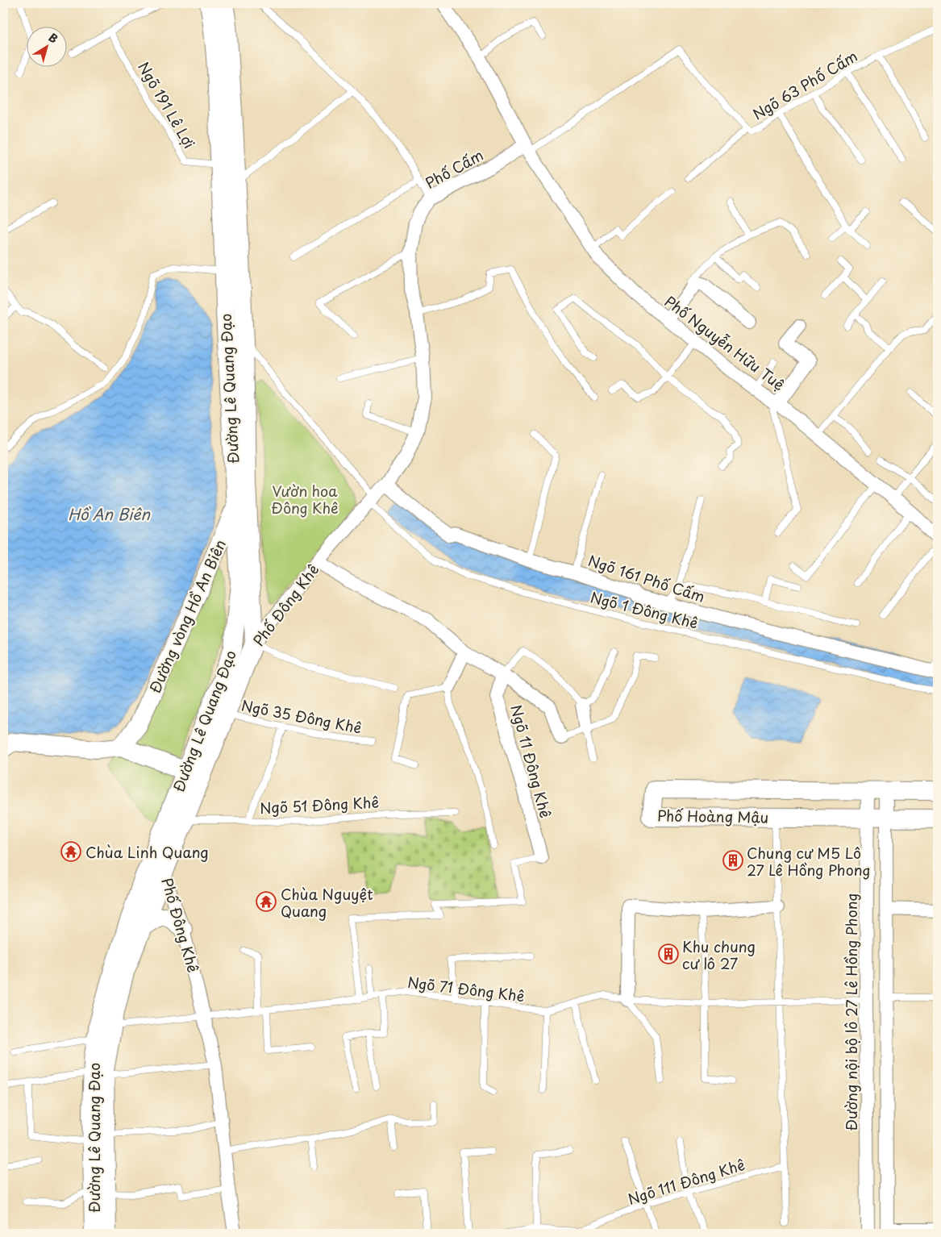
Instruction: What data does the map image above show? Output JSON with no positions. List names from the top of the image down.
{
  "streets": {
    "street": [
      "Phố Cấm",
      "Phố Nguyễn Hữu Tuệ",
      "Đường Lê Quang Đạo",
      "Ngõ 161 Phố Cấm",
      "Phố Đông Khê",
      "Đường vòng Hồ An Biên",
      "Ngõ 11 Đông Khê",
      "Phố Hoàng Mậu",
      "Đường nội bộ lô 27 Lê Hồng Phong"
    ],
    "lane": [
      "Ngõ 63 Phố Cấm",
      "Ngõ 191 Lê Lợi",
      "Ngõ 1 Đông Khê",
      "Ngõ 35 Đông Khê",
      "Ngõ 51 Đông Khê",
      "Ngõ 71 Đông Khê",
      "Ngõ 111 Đông Khê"
    ]
  },
  "crossings": [
    ["Ngõ 63 Phố Cấm", "Phố Cấm"],
    ["Ngõ 63 Phố Cấm", "Phố Nguyễn Hữu Tuệ"],
    ["Ngõ 191 Lê Lợi", "Đường Lê Quang Đạo"],
    ["Phố Cấm", "Phố Nguyễn Hữu Tuệ"],
    ["Phố Cấm", "Phố Đông Khê"],
    ["Phố Cấm", "Ngõ 1 Đông Khê"],
    ["Đường Lê Quang Đạo", "Phố Đông Khê"],
    ["Đường Lê Quang Đạo", "Ngõ 1 Đông Khê"],
    ["Đường Lê Quang Đạo", "Đường vòng Hồ An Biên"],
    ["Đường Lê Quang Đạo", "Ngõ 71 Đông Khê"],
    ["Phố Đông Khê", "Ngõ 1 Đông Khê"],
    ["Phố Đông Khê", "Ngõ 35 Đông Khê"],
    ["Phố Đông Khê", "Ngõ 51 Đông Khê"],
    ["Phố Đông Khê", "Ngõ 71 Đông Khê"],
    ["Phố Hoàng Mậu", "Đường nội bộ lô 27 Lê Hồng Phong"],
    ["Ngõ 71 Đông Khê", "Đường nội bộ lô 27 Lê Hồng Phong"]
  ],
  "water": ["Hồ An Biên"],
  "parks": ["Vườn hoa Đông Khê"],
  "places": {
    "temple": ["Chùa Linh Quang", "Chùa Nguyệt Quang"],
    "building": ["Chung cư M5 Lô 27 Lê Hồng Phong", "Khu chung cư lô 27"]
  },
  "north": "top right"
}
